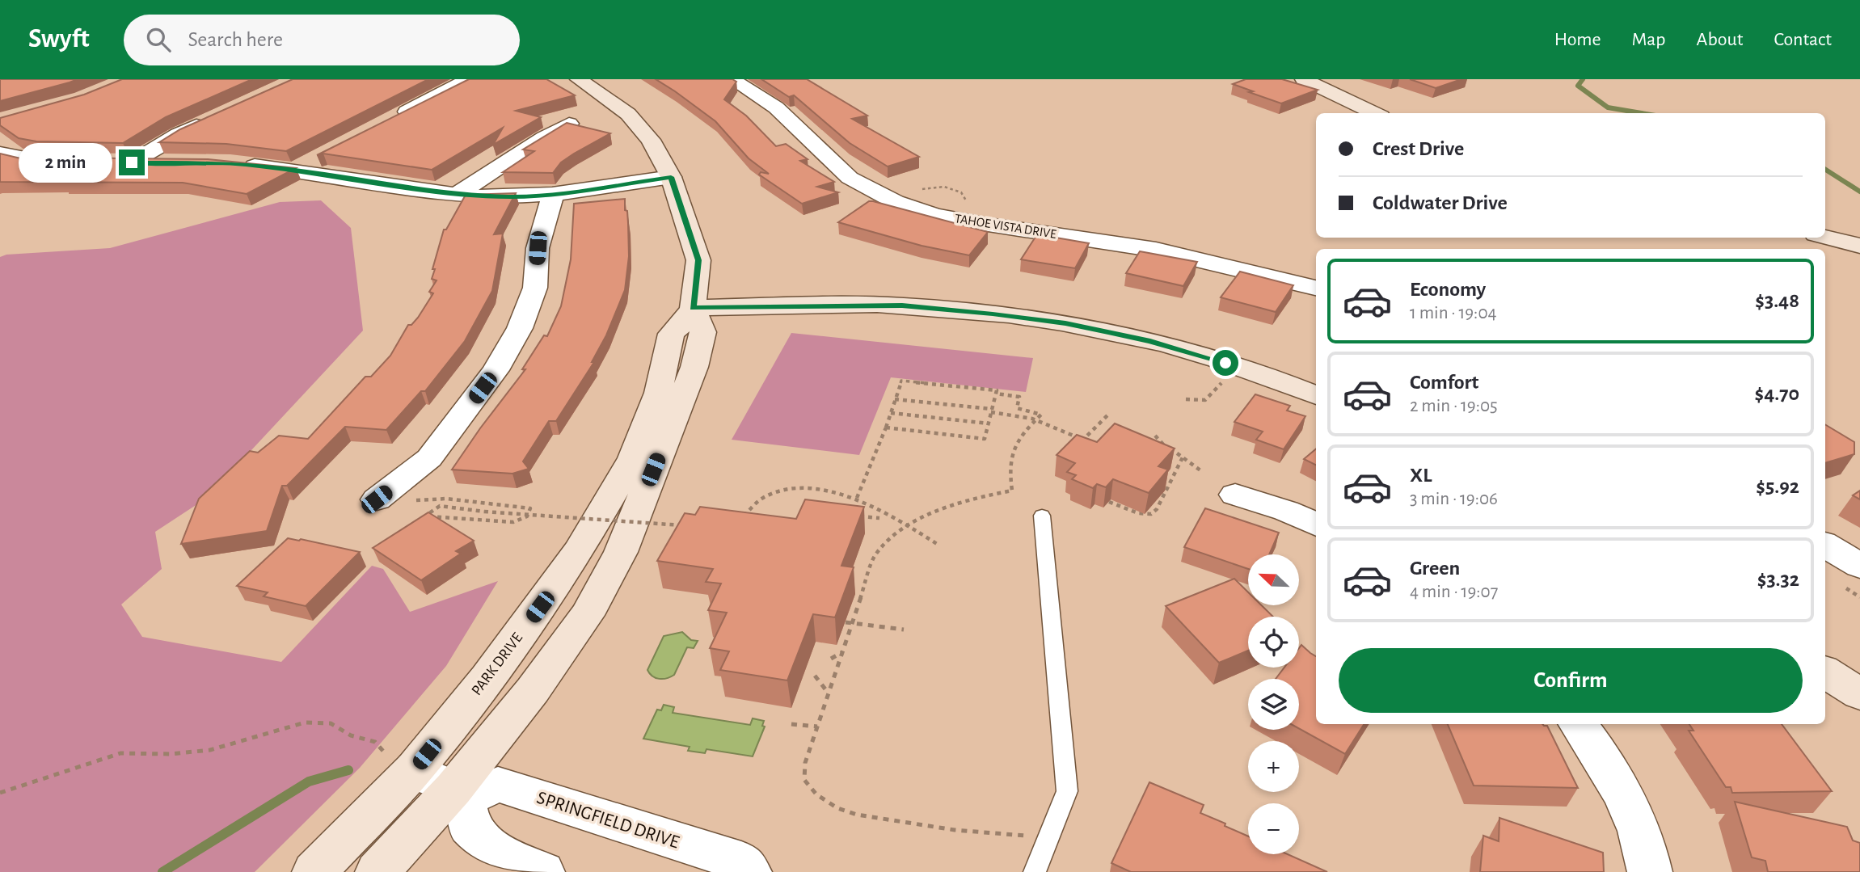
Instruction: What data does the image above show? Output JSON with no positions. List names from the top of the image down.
{
  "streets": {
    "street": ["TAHOE VISTA DRIVE", "PARK DRIVE", "SPRINGFIELD DRIVE"]
  },
  "north": "top left",
  "page": {
    "header": "Swyft",
    "search": "Search here",
    "nav": [
      "Home",
      "Map",
      "About",
      "Contact"
    ],
    "banner": ["Crest Drive", "Coldwater Drive"],
    "bubble": "2 min",
    "list": [
      {
        "name": "Economy",
        "note": "1 min · 19:04",
        "value": "$3.48"
      },
      {
        "name": "Comfort",
        "note": "2 min · 19:05",
        "value": "$4.70"
      },
      {
        "name": "XL",
        "note": "3 min · 19:06",
        "value": "$5.92"
      },
      {
        "name": "Green",
        "note": "4 min · 19:07",
        "value": "$3.32"
      }
    ],
    "map_buttons": ["+", "−"],
    "buttons": "Confirm"
  }
}
